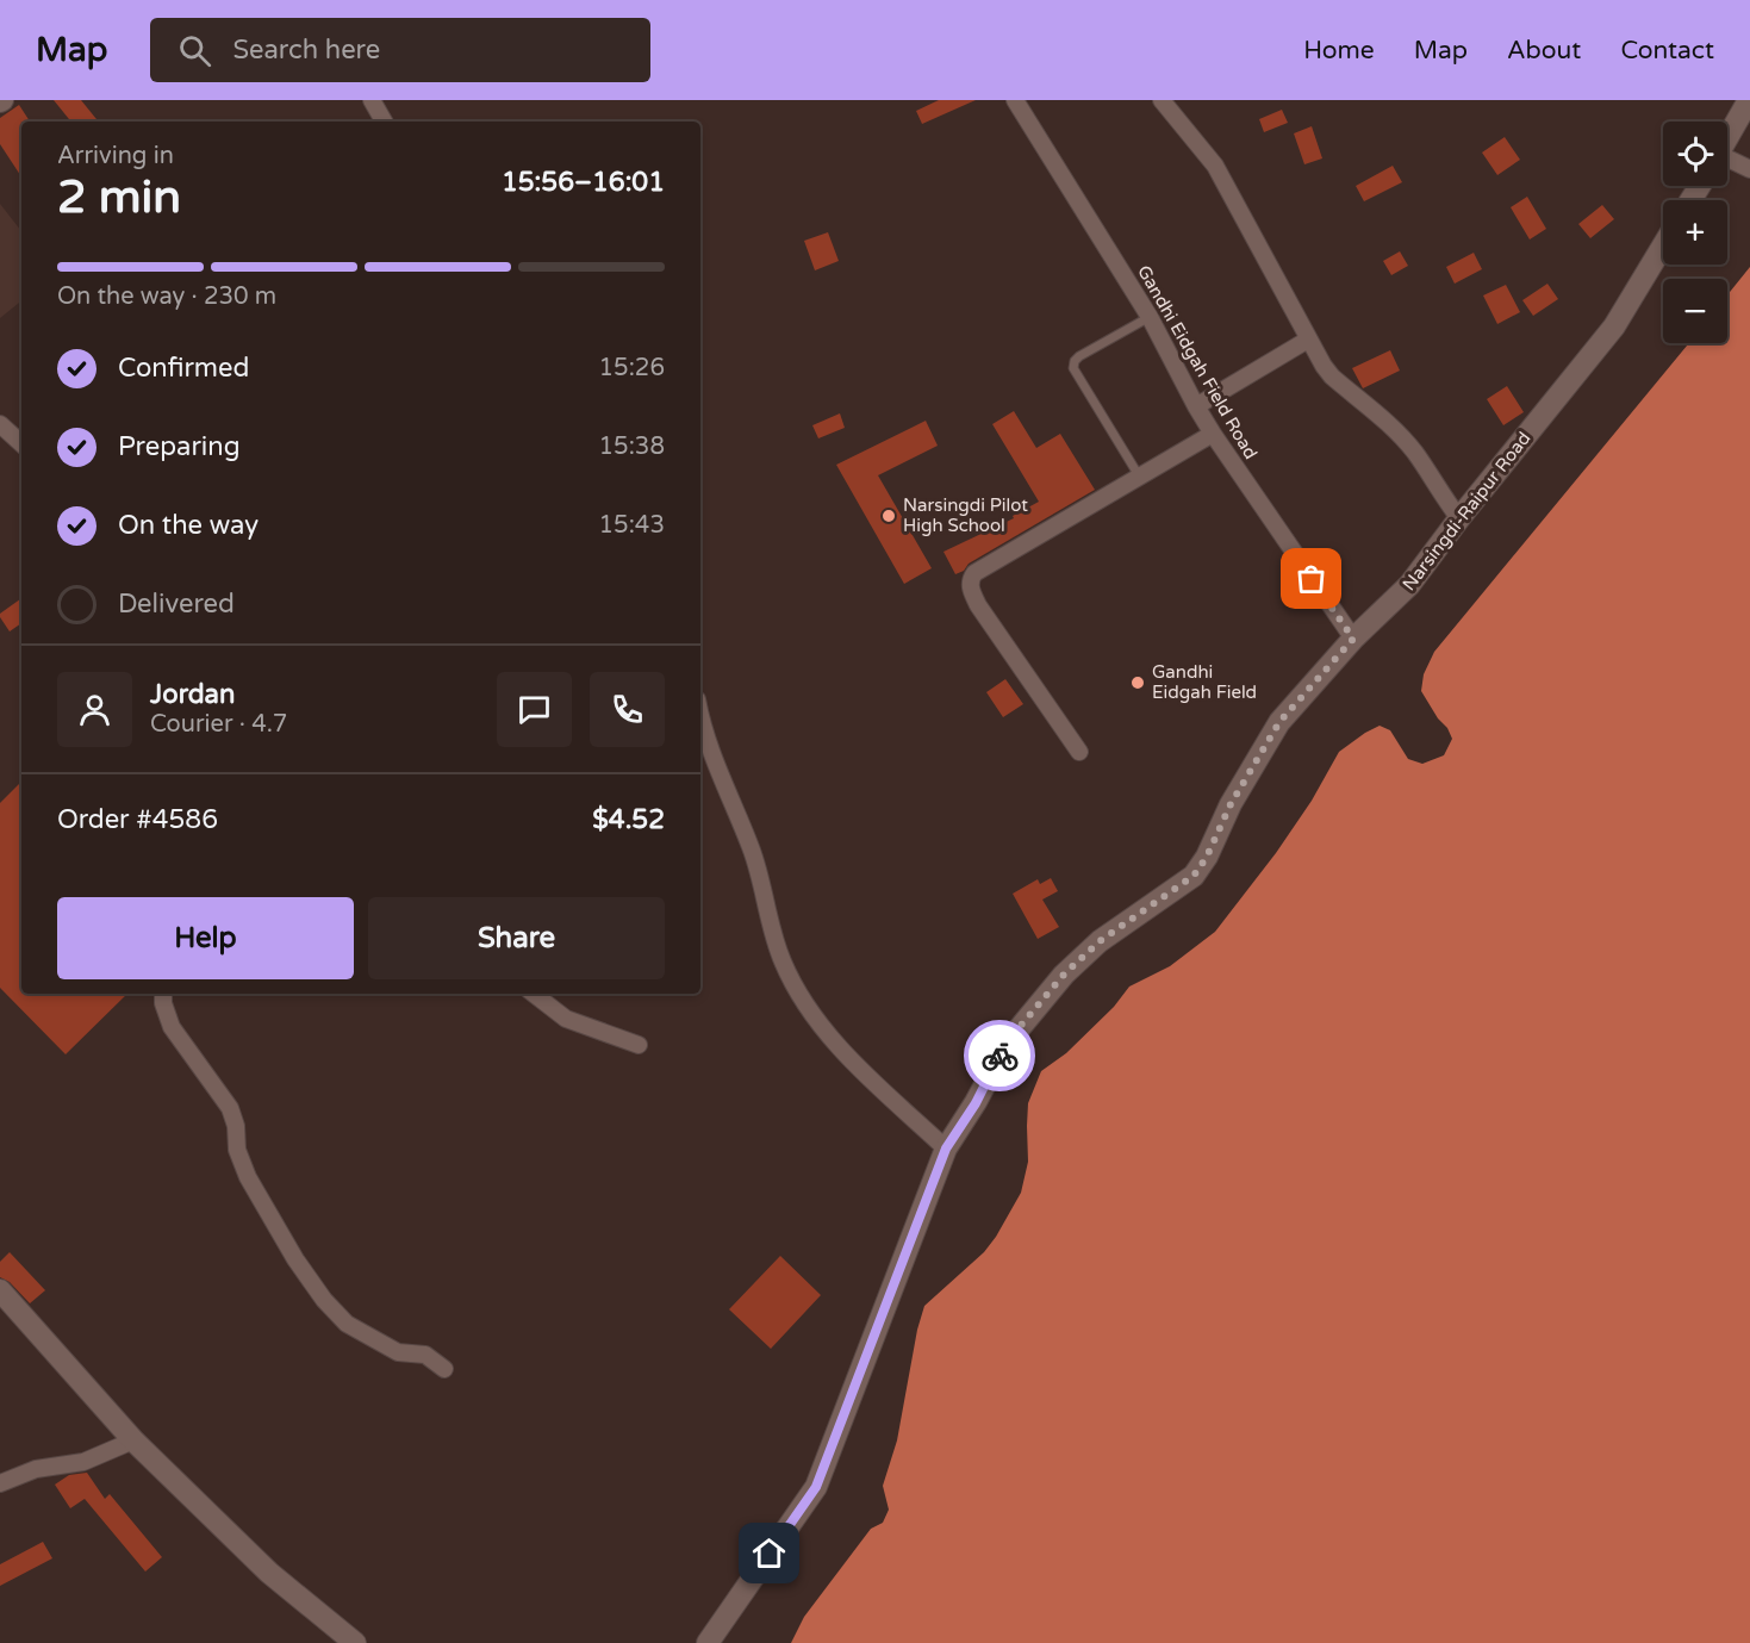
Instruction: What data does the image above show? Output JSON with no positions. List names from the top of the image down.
{
  "streets": {
    "street": ["Gandhi Eidgah Field Road", "Narsingdi-Raipur Road"]
  },
  "crossings": [
    ["Gandhi Eidgah Field Road", "Narsingdi-Raipur Road"]
  ],
  "places": ["Narsingdi Pilot High School", "Gandhi Eidgah Field"],
  "page": {
    "header": "Map",
    "search": "Search here",
    "nav": [
      "Home",
      "Map",
      "About",
      "Contact"
    ],
    "map_buttons": ["+", "−"],
    "heading": ["2 min", "Arriving in", "15:56–16:01"],
    "panel": [
      "Jordan",
      "Courier · 4.7",
      "Order #4586",
      "$4.52"
    ],
    "bar": "On the way · 230 m",
    "list": [
      ["Confirmed", "15:26"],
      ["Preparing", "15:38"],
      ["On the way", "15:43"],
      "Delivered"
    ],
    "buttons": ["Help", "Share"]
  }
}
